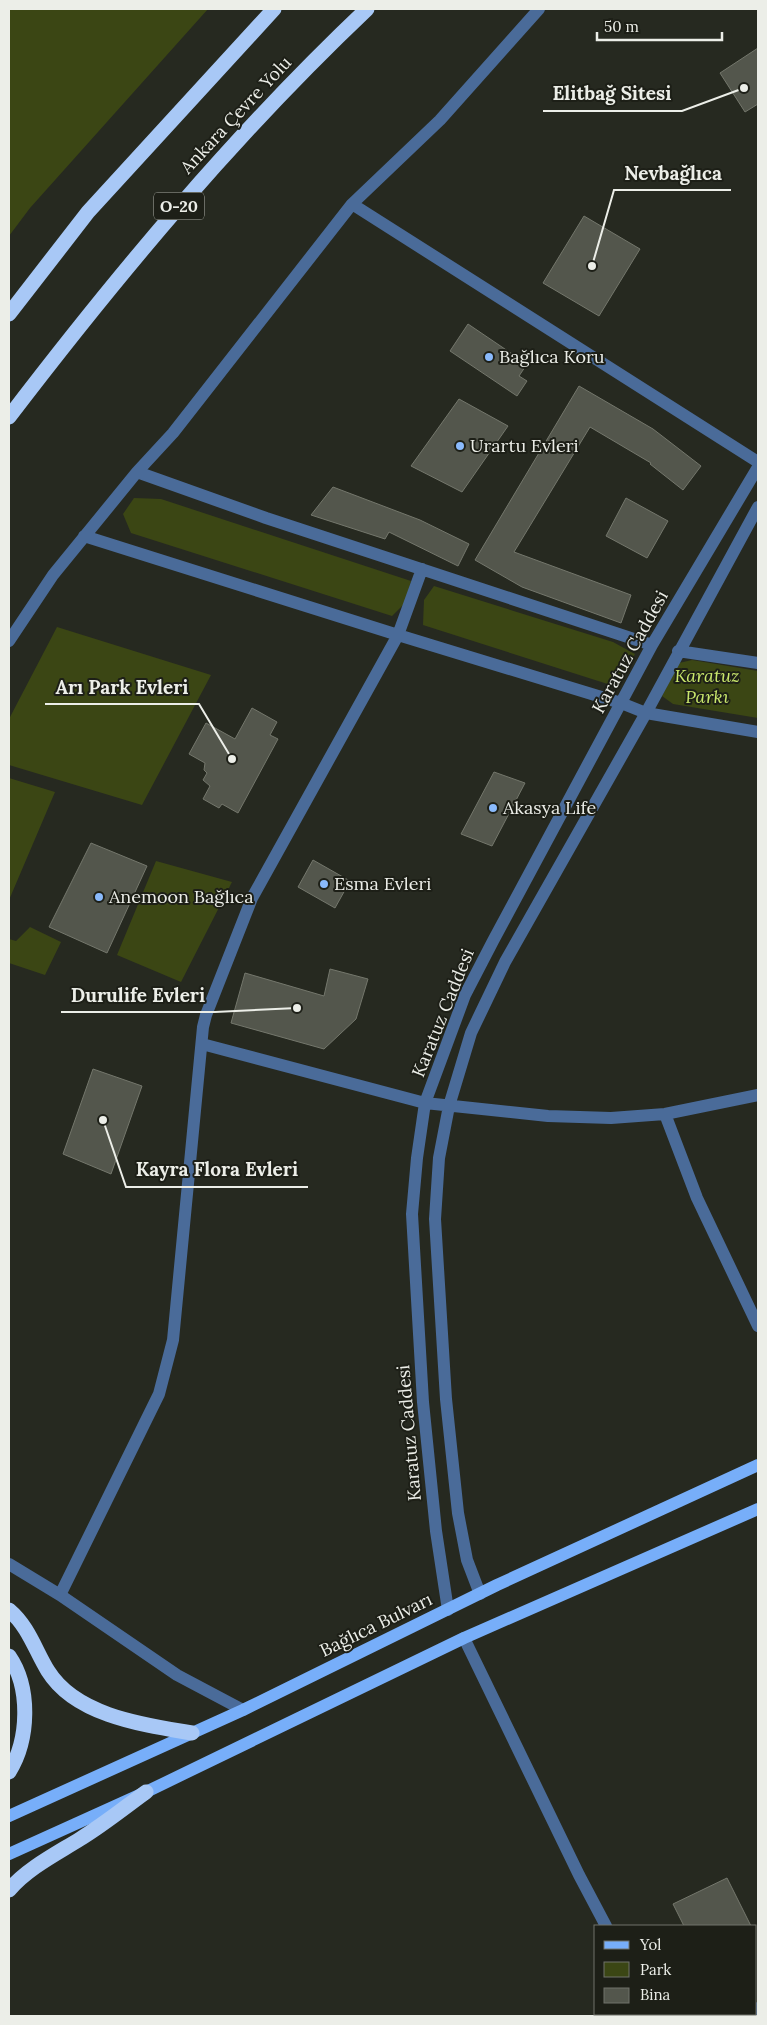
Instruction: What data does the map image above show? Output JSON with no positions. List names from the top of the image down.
{
  "streets": {
    "highway": ["Ankara Çevre Yolu", "O-20"],
    "main road": ["Bağlıca Bulvarı"],
    "street": ["Karatuz Caddesi"]
  },
  "crossings": [
    ["Karatuz Caddesi", "Bağlıca Bulvarı"]
  ],
  "parks": ["Karatuz Parkı"],
  "places": [
    "Elitbağ Sitesi",
    "Nevbağlıca",
    "Bağlıca Koru",
    "Urartu Evleri",
    "Arı Park Evleri",
    "Akasya Life",
    "Esma Evleri",
    "Anemoon Bağlıca",
    "Durulife Evleri",
    "Kayra Flora Evleri"
  ],
  "legend": ["Yol", "Park", "Bina"],
  "scale_bar": "50 m"
}
